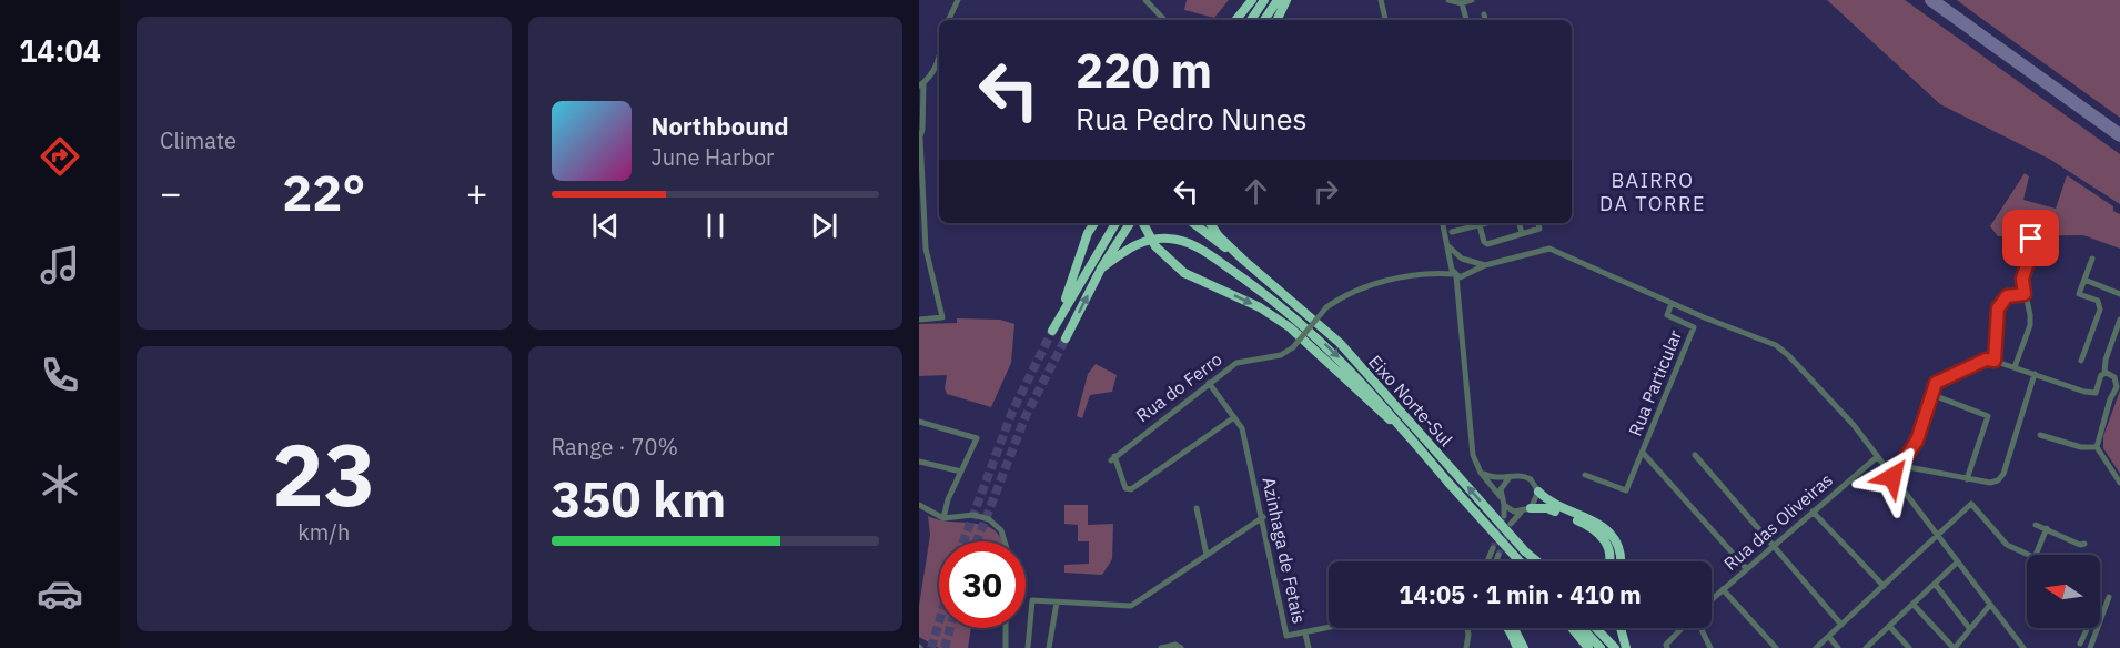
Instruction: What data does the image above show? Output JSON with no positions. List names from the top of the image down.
{
  "streets": {
    "highway": ["Eixo Norte-Sul"],
    "street": [
      "Rua Particular",
      "Rua do Ferro",
      "Rua das Oliveiras",
      "Azinhaga de Fetais"
    ]
  },
  "crossings": [
    ["Rua Particular", "Rua das Oliveiras"],
    ["Rua do Ferro", "Azinhaga de Fetais"]
  ],
  "districts": ["BAIRRO DA TORRE"],
  "north": "left",
  "page": {
    "tabs": "14:04",
    "tile": [
      "Climate",
      ["23", "km/h"],
      ["Range · 70%", "350 km"]
    ],
    "turn": ["220 m", "Rua Pedro Nunes"],
    "song": ["Northbound", "June Harbor"],
    "heat": ["−", "22°", "+"],
    "limit": "30",
    "trip": "14:05 · 1 min · 410 m"
  }
}
